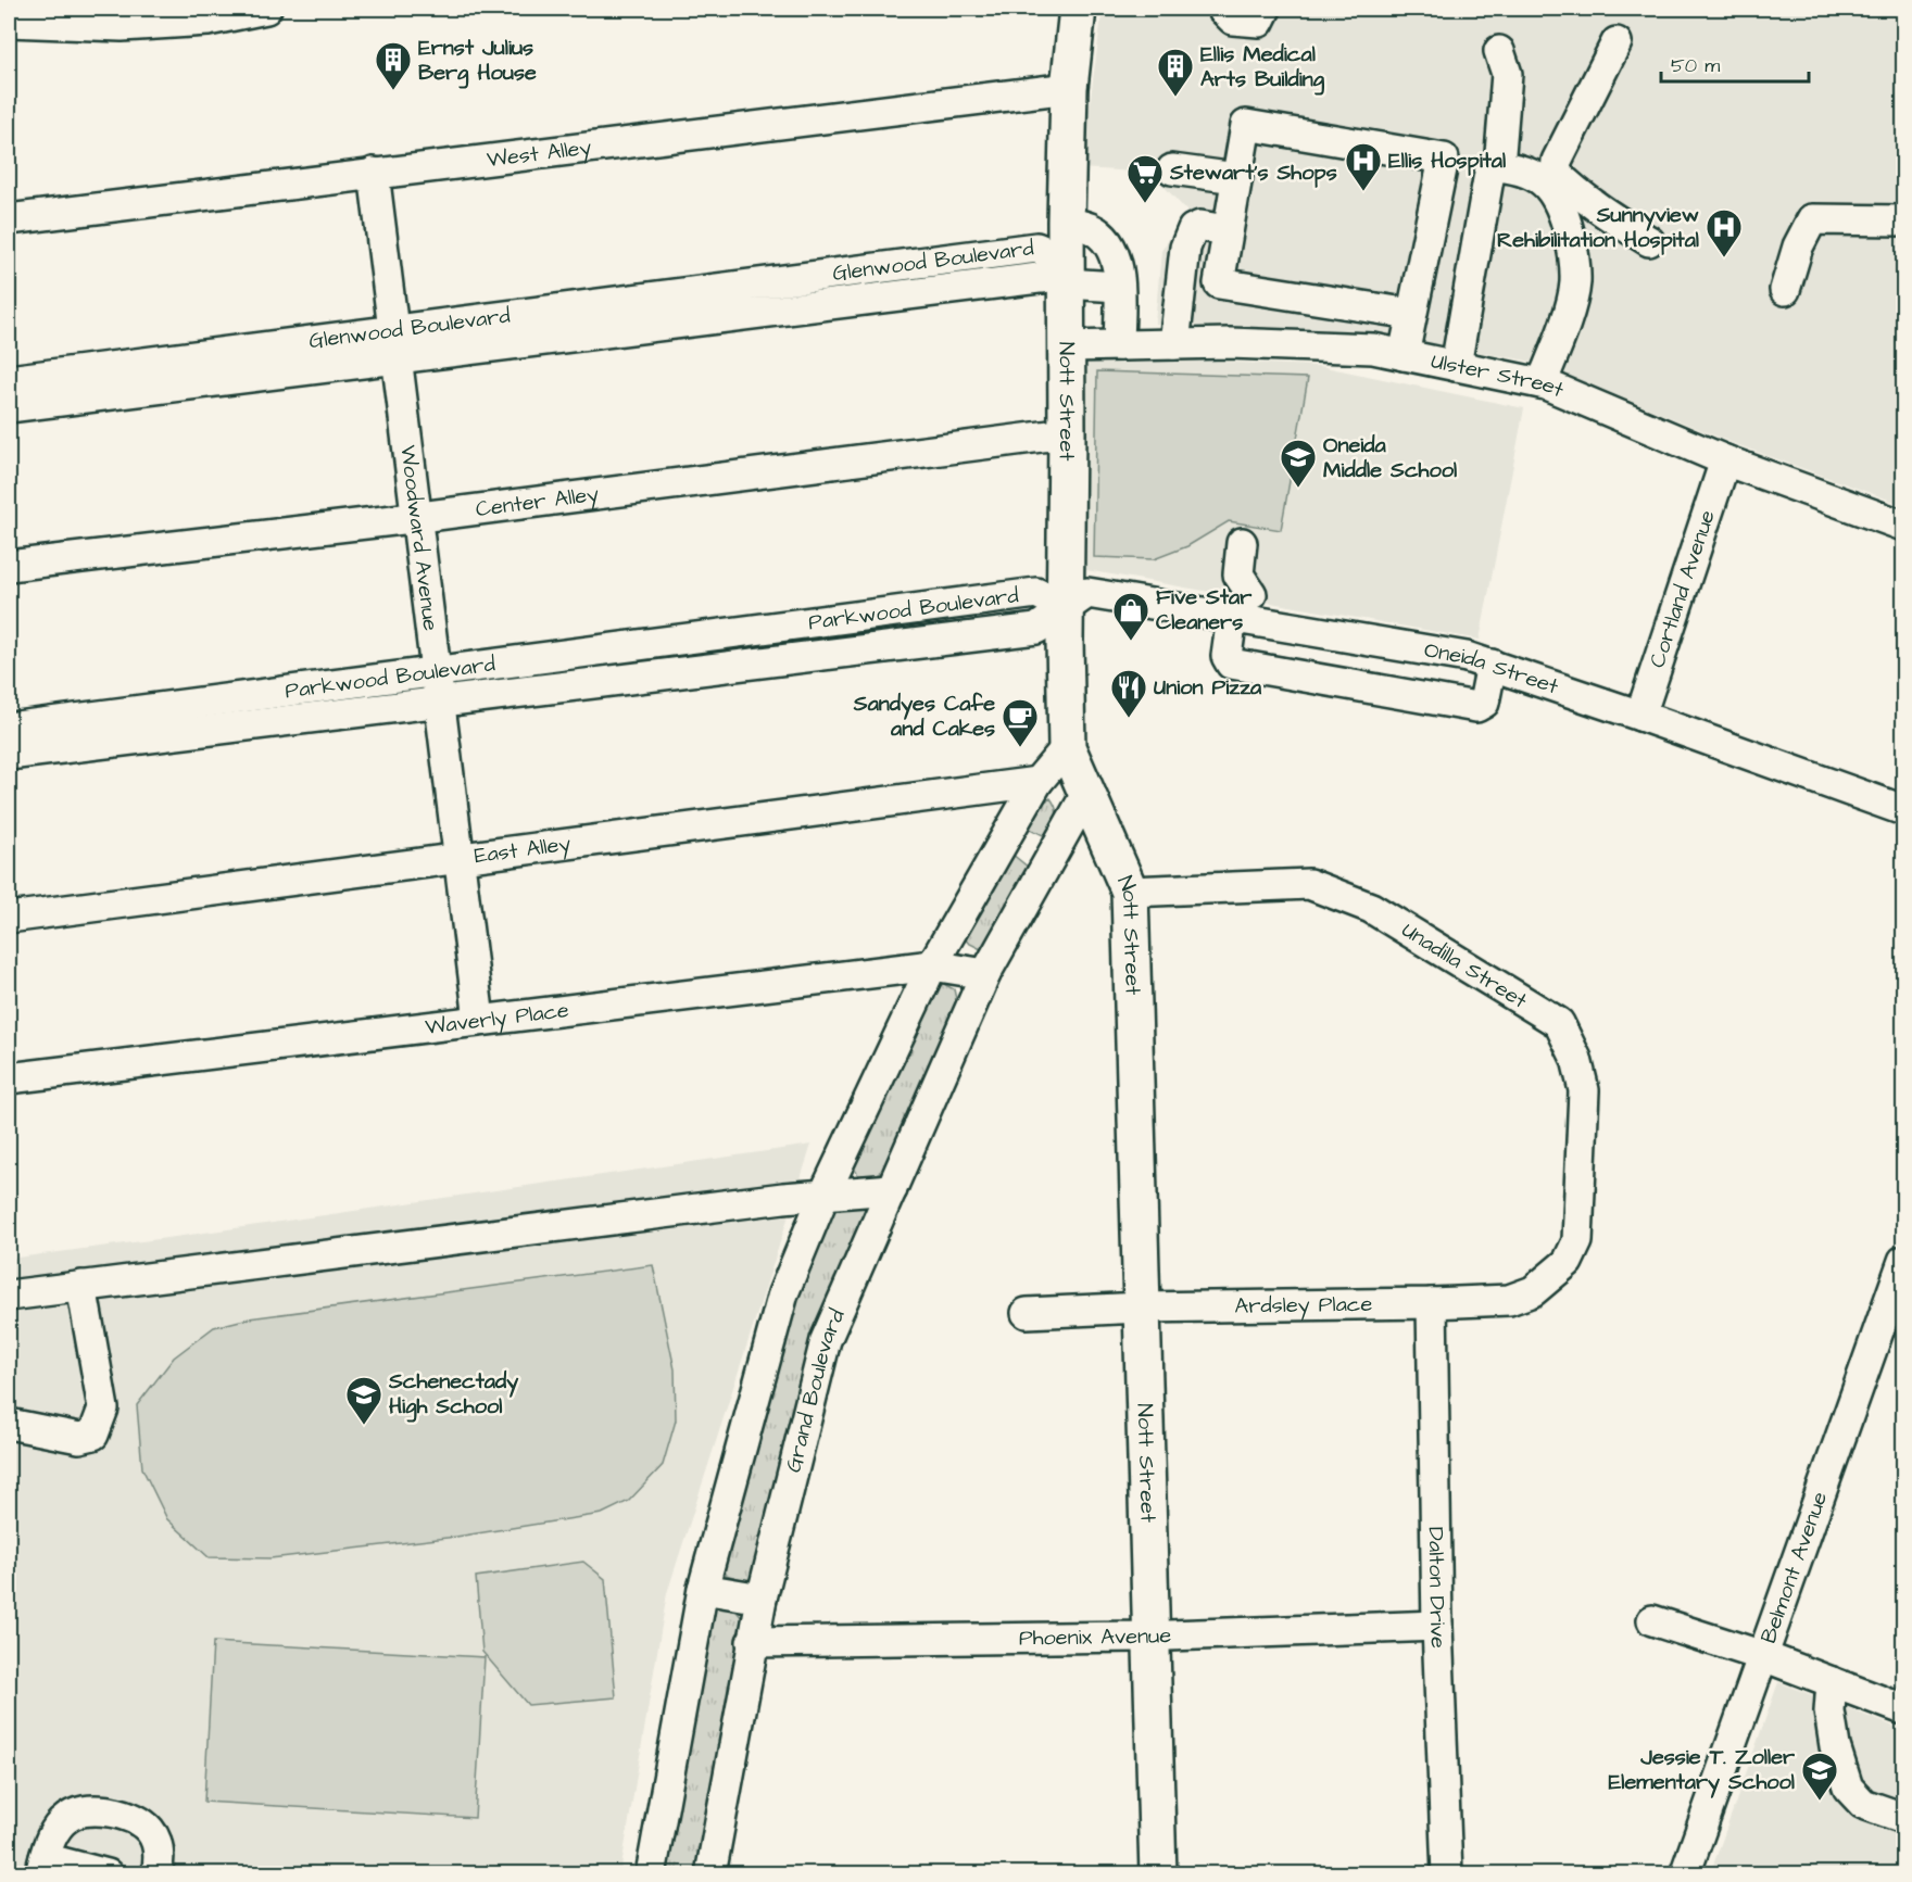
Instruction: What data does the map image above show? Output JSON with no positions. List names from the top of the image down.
{
  "streets": {
    "main road": ["Nott Street"],
    "street": [
      "West Alley",
      "Glenwood Boulevard",
      "Ulster Street",
      "Center Alley",
      "Woodward Avenue",
      "Cortland Avenue",
      "Parkwood Boulevard",
      "Oneida Street",
      "East Alley",
      "Unadilla Street",
      "Waverly Place",
      "Ardsley Place",
      "Grand Boulevard",
      "Belmont Avenue",
      "Dalton Drive",
      "Phoenix Avenue"
    ]
  },
  "crossings": [
    ["West Alley", "Nott Street"],
    ["West Alley", "Woodward Avenue"],
    ["Glenwood Boulevard", "Nott Street"],
    ["Glenwood Boulevard", "Woodward Avenue"],
    ["Ulster Street", "Nott Street"],
    ["Ulster Street", "Cortland Avenue"],
    ["Nott Street", "Center Alley"],
    ["Nott Street", "Parkwood Boulevard"],
    ["Nott Street", "Oneida Street"],
    ["Nott Street", "Unadilla Street"],
    ["Nott Street", "Ardsley Place"],
    ["Nott Street", "Grand Boulevard"],
    ["Nott Street", "Phoenix Avenue"],
    ["Center Alley", "Woodward Avenue"],
    ["Woodward Avenue", "Parkwood Boulevard"],
    ["Woodward Avenue", "East Alley"],
    ["Woodward Avenue", "Waverly Place"],
    ["Cortland Avenue", "Oneida Street"],
    ["Parkwood Boulevard", "Oneida Street"],
    ["Unadilla Street", "Ardsley Place"],
    ["Waverly Place", "Grand Boulevard"],
    ["Ardsley Place", "Dalton Drive"],
    ["Grand Boulevard", "Phoenix Avenue"],
    ["Dalton Drive", "Phoenix Avenue"]
  ],
  "places": {
    "building": ["Ernst Julius Berg House", "Ellis Medical Arts Building"],
    "hospital": ["Ellis Hospital", "Sunnyview Rehibilitation Hospital"],
    "supermarket": ["Stewart's Shops"],
    "school or university": ["Oneida Middle School", "Schenectady High School", "Jessie T. Zoller Elementary School"],
    "shop": ["Five Star Cleaners"],
    "restaurant": ["Union Pizza"],
    "cafe": ["Sandyes Cafe and Cakes"]
  },
  "scale_bar": "50 m"
}
